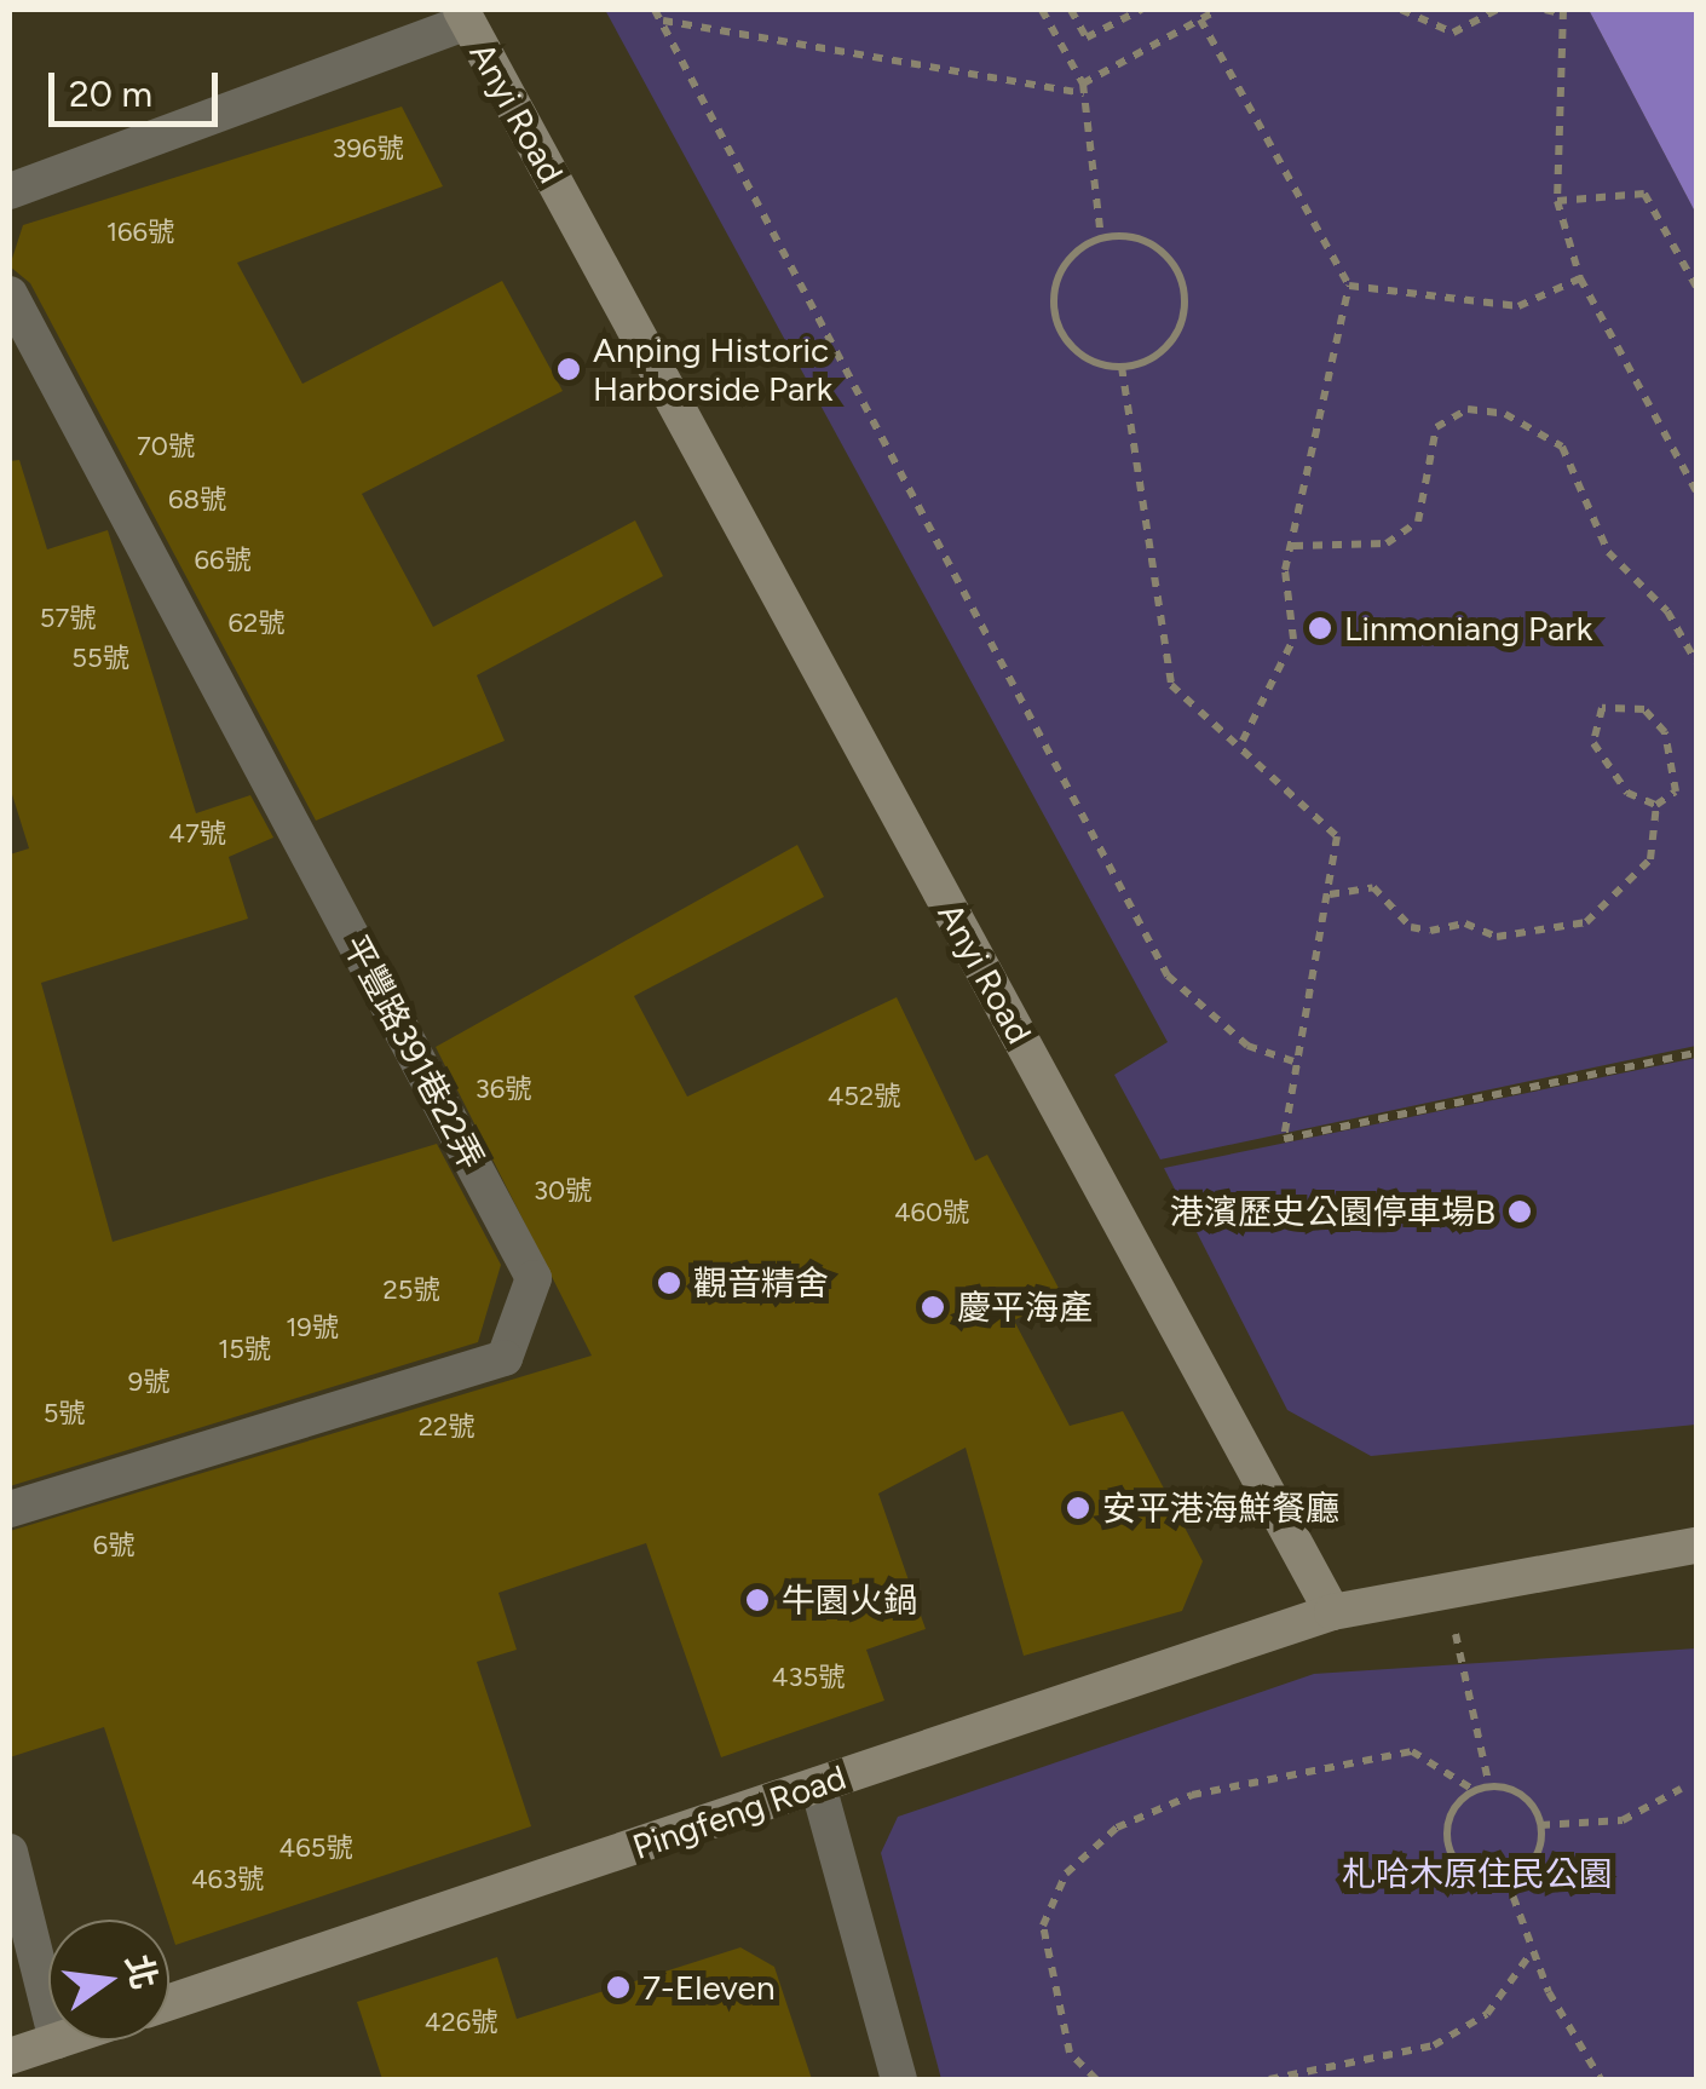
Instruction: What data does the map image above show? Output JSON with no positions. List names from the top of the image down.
{
  "streets": {
    "street": ["Anyi Road", "平豐路391巷22弄", "Pingfeng Road"]
  },
  "crossings": [
    ["Anyi Road", "Pingfeng Road"]
  ],
  "parks": ["札哈木原住民公園"],
  "places": [
    "Anping Historic Harborside Park",
    "Linmoniang Park",
    "港濱歷史公園停車場B",
    "觀音精舍",
    "慶平海產",
    "安平港海鮮餐廳",
    "牛園火鍋",
    "7-Eleven"
  ],
  "house_numbers": [
    "396號",
    "166號",
    "70號",
    "68號",
    "66號",
    "57號",
    "62號",
    "55號",
    "47號",
    "36號",
    "452號",
    "30號",
    "460號",
    "25號",
    "19號",
    "15號",
    "9號",
    "5號",
    "22號",
    "6號",
    "435號",
    "465號",
    "463號",
    "426號"
  ],
  "scale_bar": "20 m",
  "north": "right"
}
